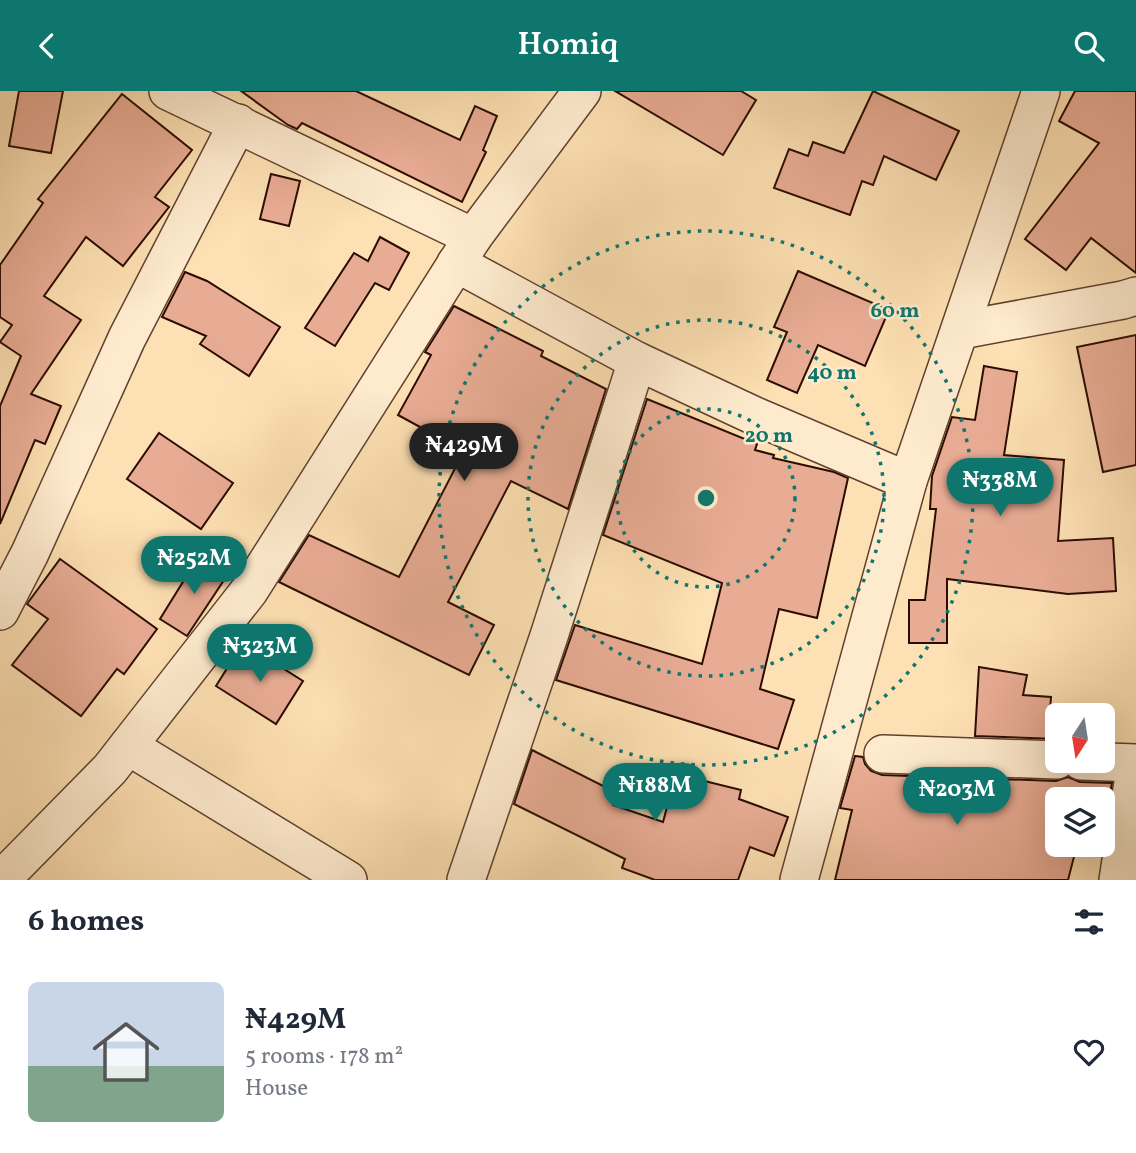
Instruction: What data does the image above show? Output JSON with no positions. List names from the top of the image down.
{
  "north": "bottom",
  "page": {
    "header": "Homiq",
    "price": [
      "₦429M",
      "₦338M",
      "₦252M",
      "₦323M",
      "₦188M",
      "₦203M"
    ],
    "heading": "6 homes",
    "list": [
      {
        "name": "₦429M",
        "note": "5 rooms · 178 m² · House"
      }
    ]
  },
  "rings": ["60 m", "40 m", "20 m"]
}
